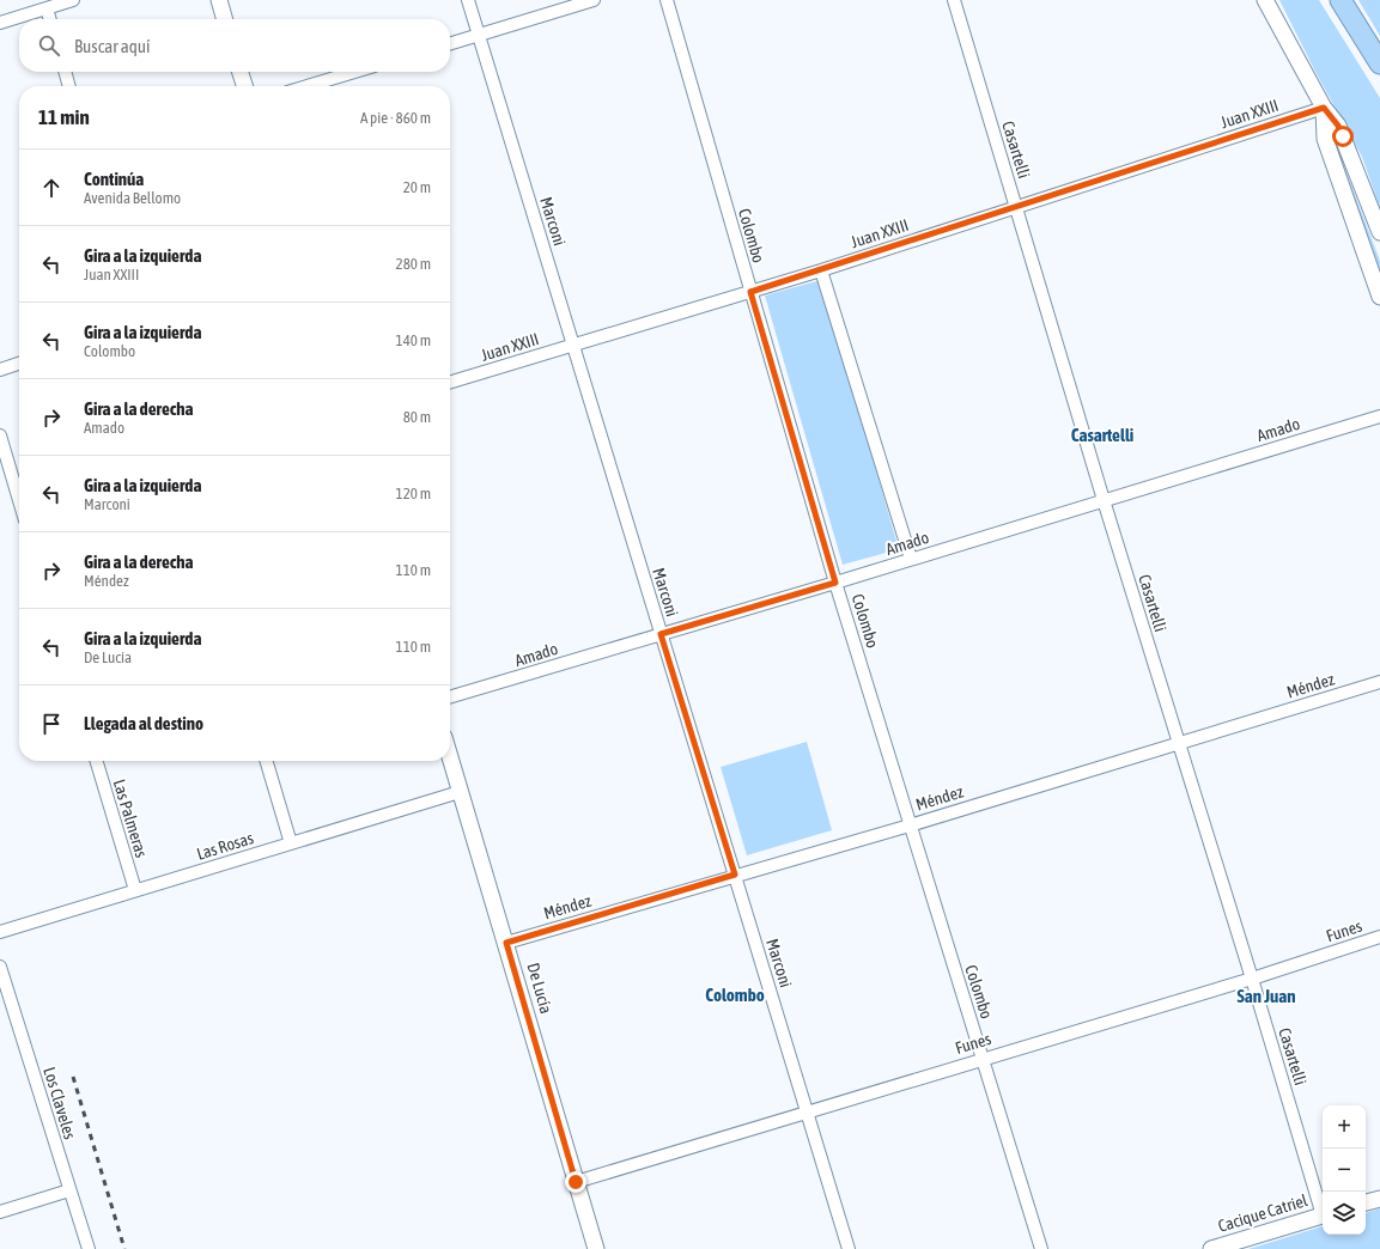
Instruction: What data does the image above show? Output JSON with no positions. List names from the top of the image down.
{
  "streets": {
    "street": [
      "Juan XXIII",
      "Casartelli",
      "Marconi",
      "Colombo",
      "Amado",
      "Méndez",
      "Las Palmeras",
      "Las Rosas",
      "Funes",
      "De Lucía",
      "Los Claveles",
      "Cacique Catriel"
    ]
  },
  "crossings": [
    ["Juan XXIII", "Casartelli"],
    ["Juan XXIII", "Marconi"],
    ["Juan XXIII", "Colombo"],
    ["Casartelli", "Amado"],
    ["Casartelli", "Méndez"],
    ["Casartelli", "Funes"],
    ["Marconi", "Amado"],
    ["Marconi", "Méndez"],
    ["Marconi", "Funes"],
    ["Colombo", "Amado"],
    ["Colombo", "Méndez"],
    ["Colombo", "Funes"],
    ["Méndez", "De Lucía"],
    ["Las Palmeras", "Las Rosas"],
    ["Las Rosas", "De Lucía"],
    ["Funes", "De Lucía"]
  ],
  "districts": ["Casartelli", "Colombo", "San Juan"],
  "page": {
    "search": "Buscar aquí",
    "heading": ["11 min", "A pie · 860 m"],
    "list": [
      ["Continúa", "Avenida Bellomo", "20 m"],
      ["Gira a la izquierda", "Juan XXIII", "280 m"],
      ["Gira a la izquierda", "Colombo", "140 m"],
      ["Gira a la derecha", "Amado", "80 m"],
      ["Gira a la izquierda", "Marconi", "120 m"],
      ["Gira a la derecha", "Méndez", "110 m"],
      ["Gira a la izquierda", "De Lucía", "110 m"],
      "Llegada al destino"
    ],
    "map_buttons": ["+", "−"]
  }
}
